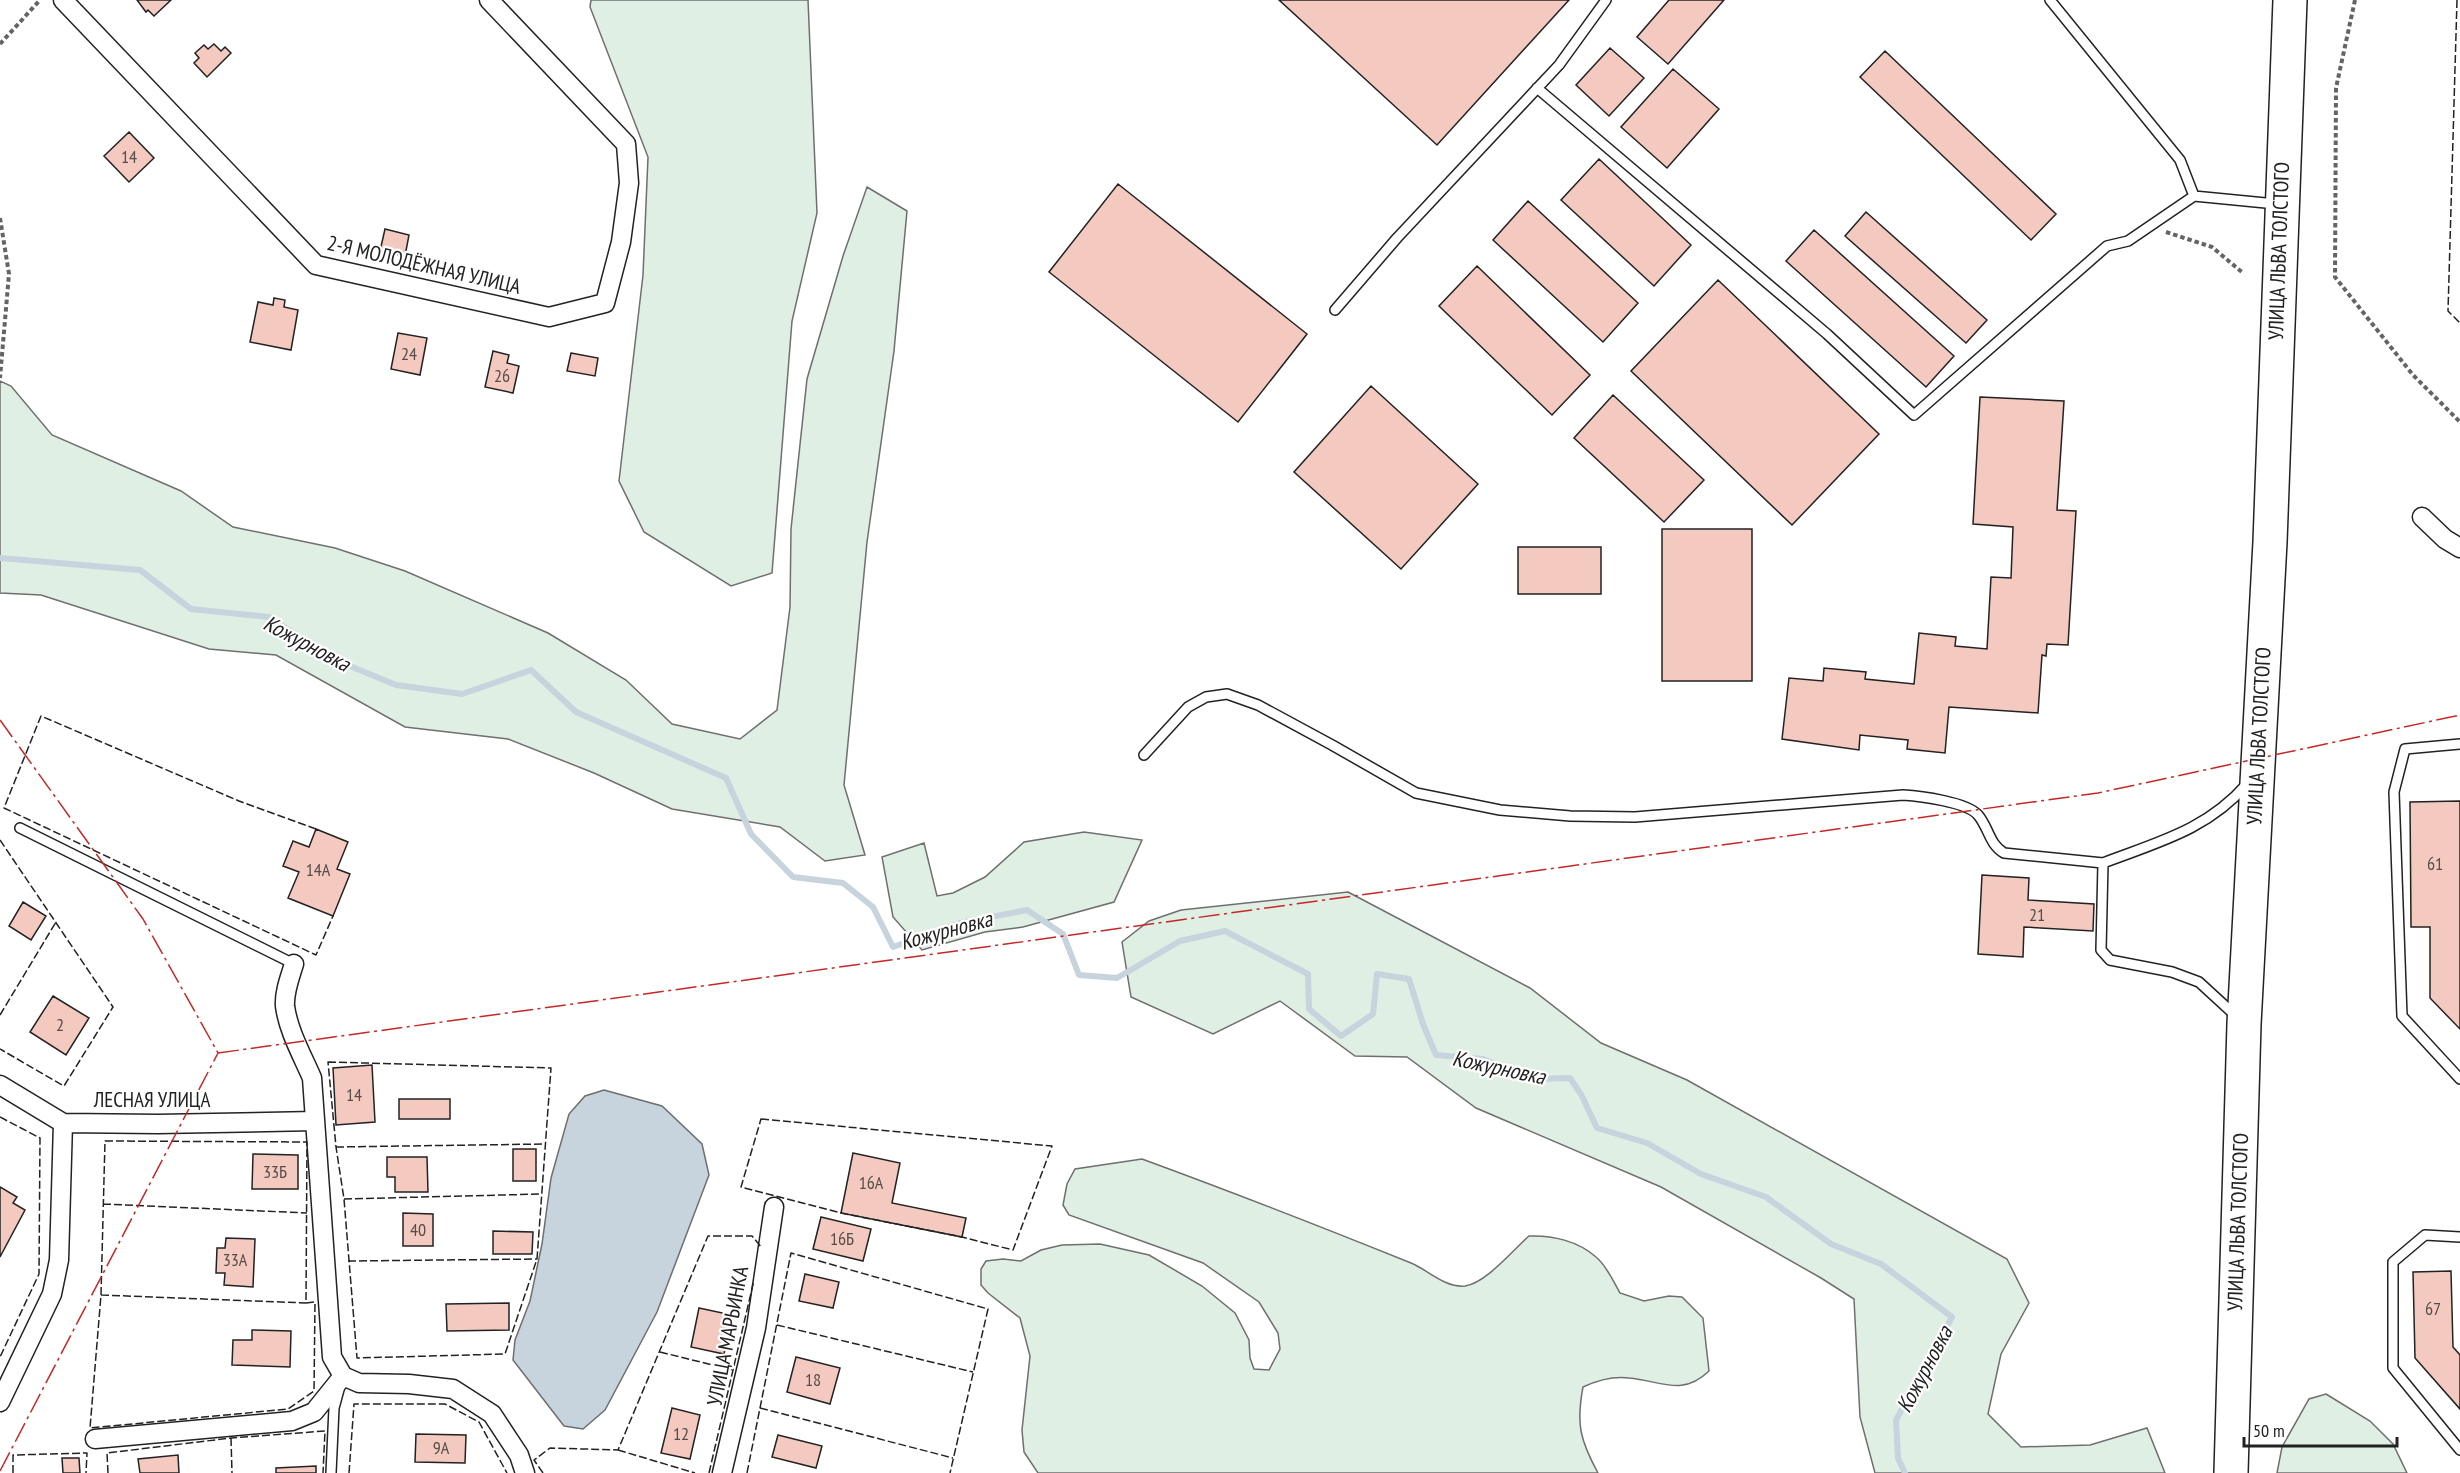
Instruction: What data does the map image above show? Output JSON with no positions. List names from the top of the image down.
{
  "streets": {
    "highway": ["УЛИЦА ЛЬВА ТОЛСТОГО"],
    "street": ["2-Я МОЛОДЁЖНАЯ УЛИЦА", "ЛЕСНАЯ УЛИЦА", "УЛИЦА МАРЬИНКА"]
  },
  "water": ["Кожурновка"],
  "house_numbers": [
    "14",
    "24",
    "26",
    "61",
    "14А",
    "21",
    "2",
    "14",
    "33Б",
    "16А",
    "40",
    "16Б",
    "33А",
    "67",
    "18",
    "12",
    "9А"
  ],
  "scale_bar": "50 m"
}
